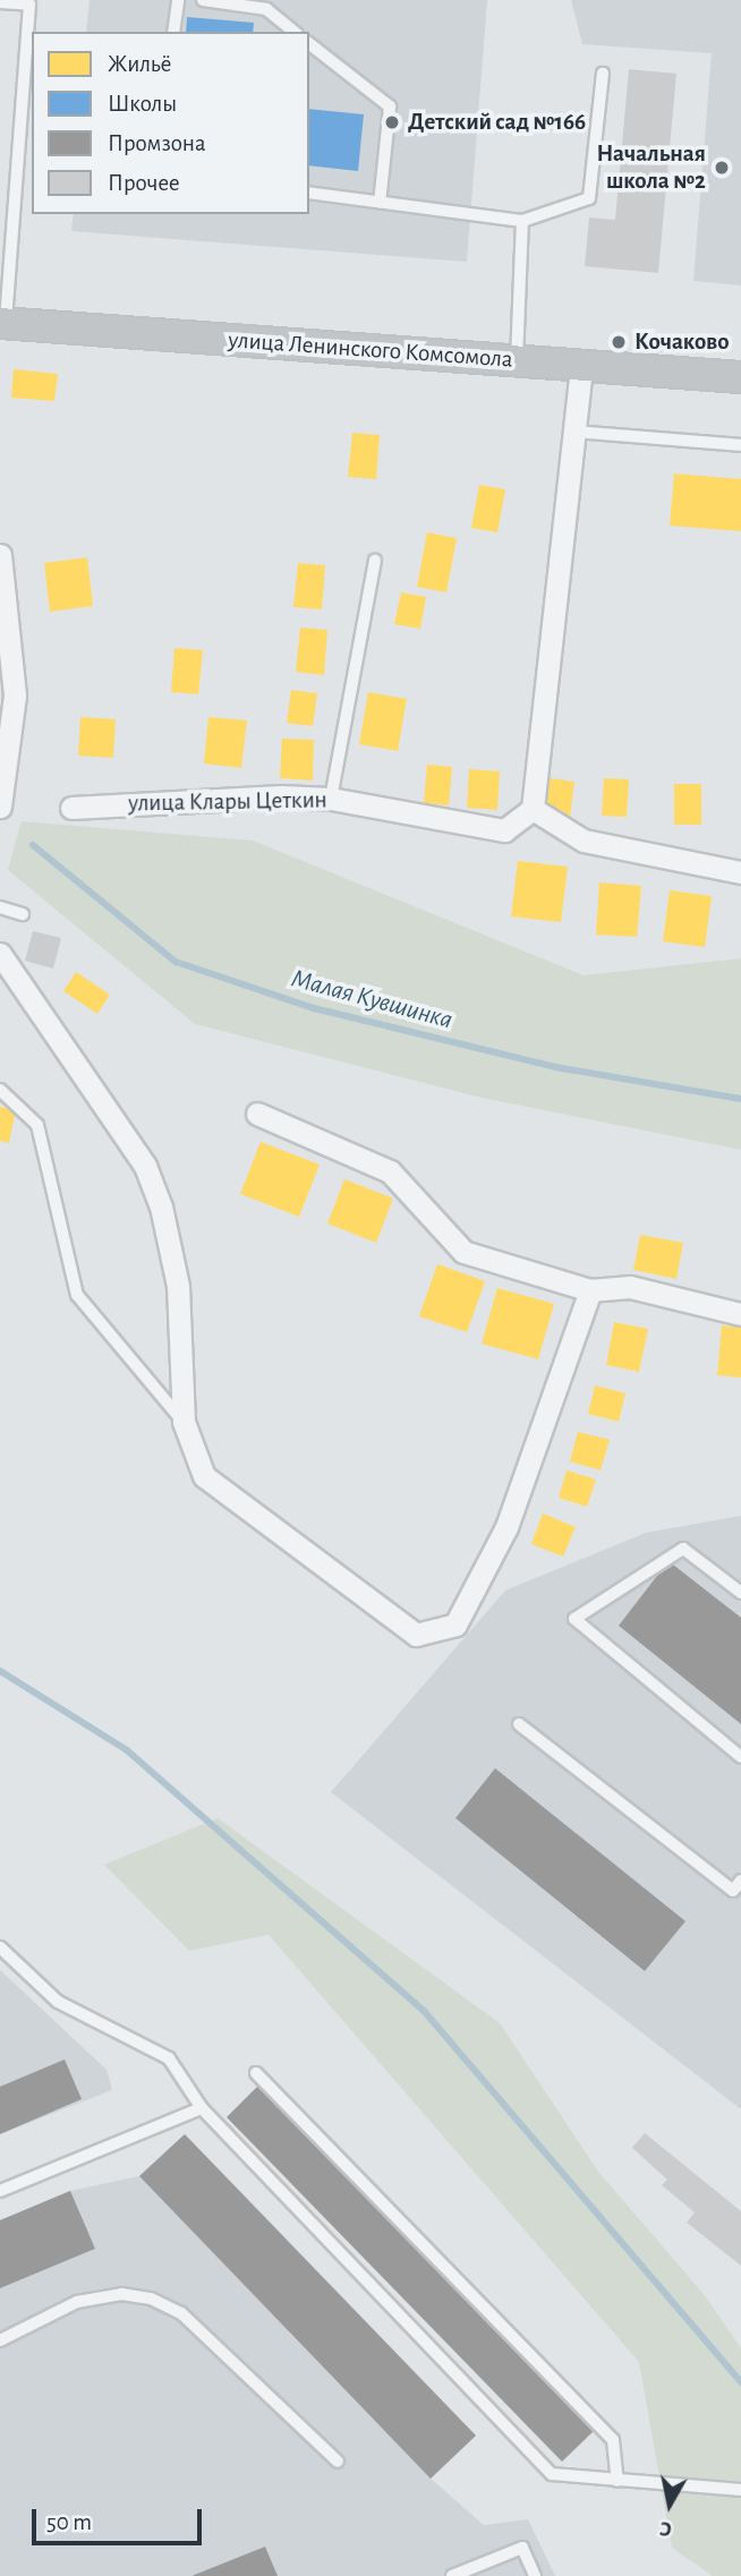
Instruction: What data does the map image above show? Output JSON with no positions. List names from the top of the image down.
{
  "streets": {
    "main road": ["улица Ленинского Комсомола"],
    "street": ["улица Клары Цеткин"]
  },
  "water": ["Малая Кувшинка"],
  "places": ["Детский сад №166", "Начальная школа №2", "Кочаково"],
  "legend": [
    "Жильё",
    "Школы",
    "Промзона",
    "Прочее"
  ],
  "scale_bar": "50 m",
  "north": "bottom"
}
